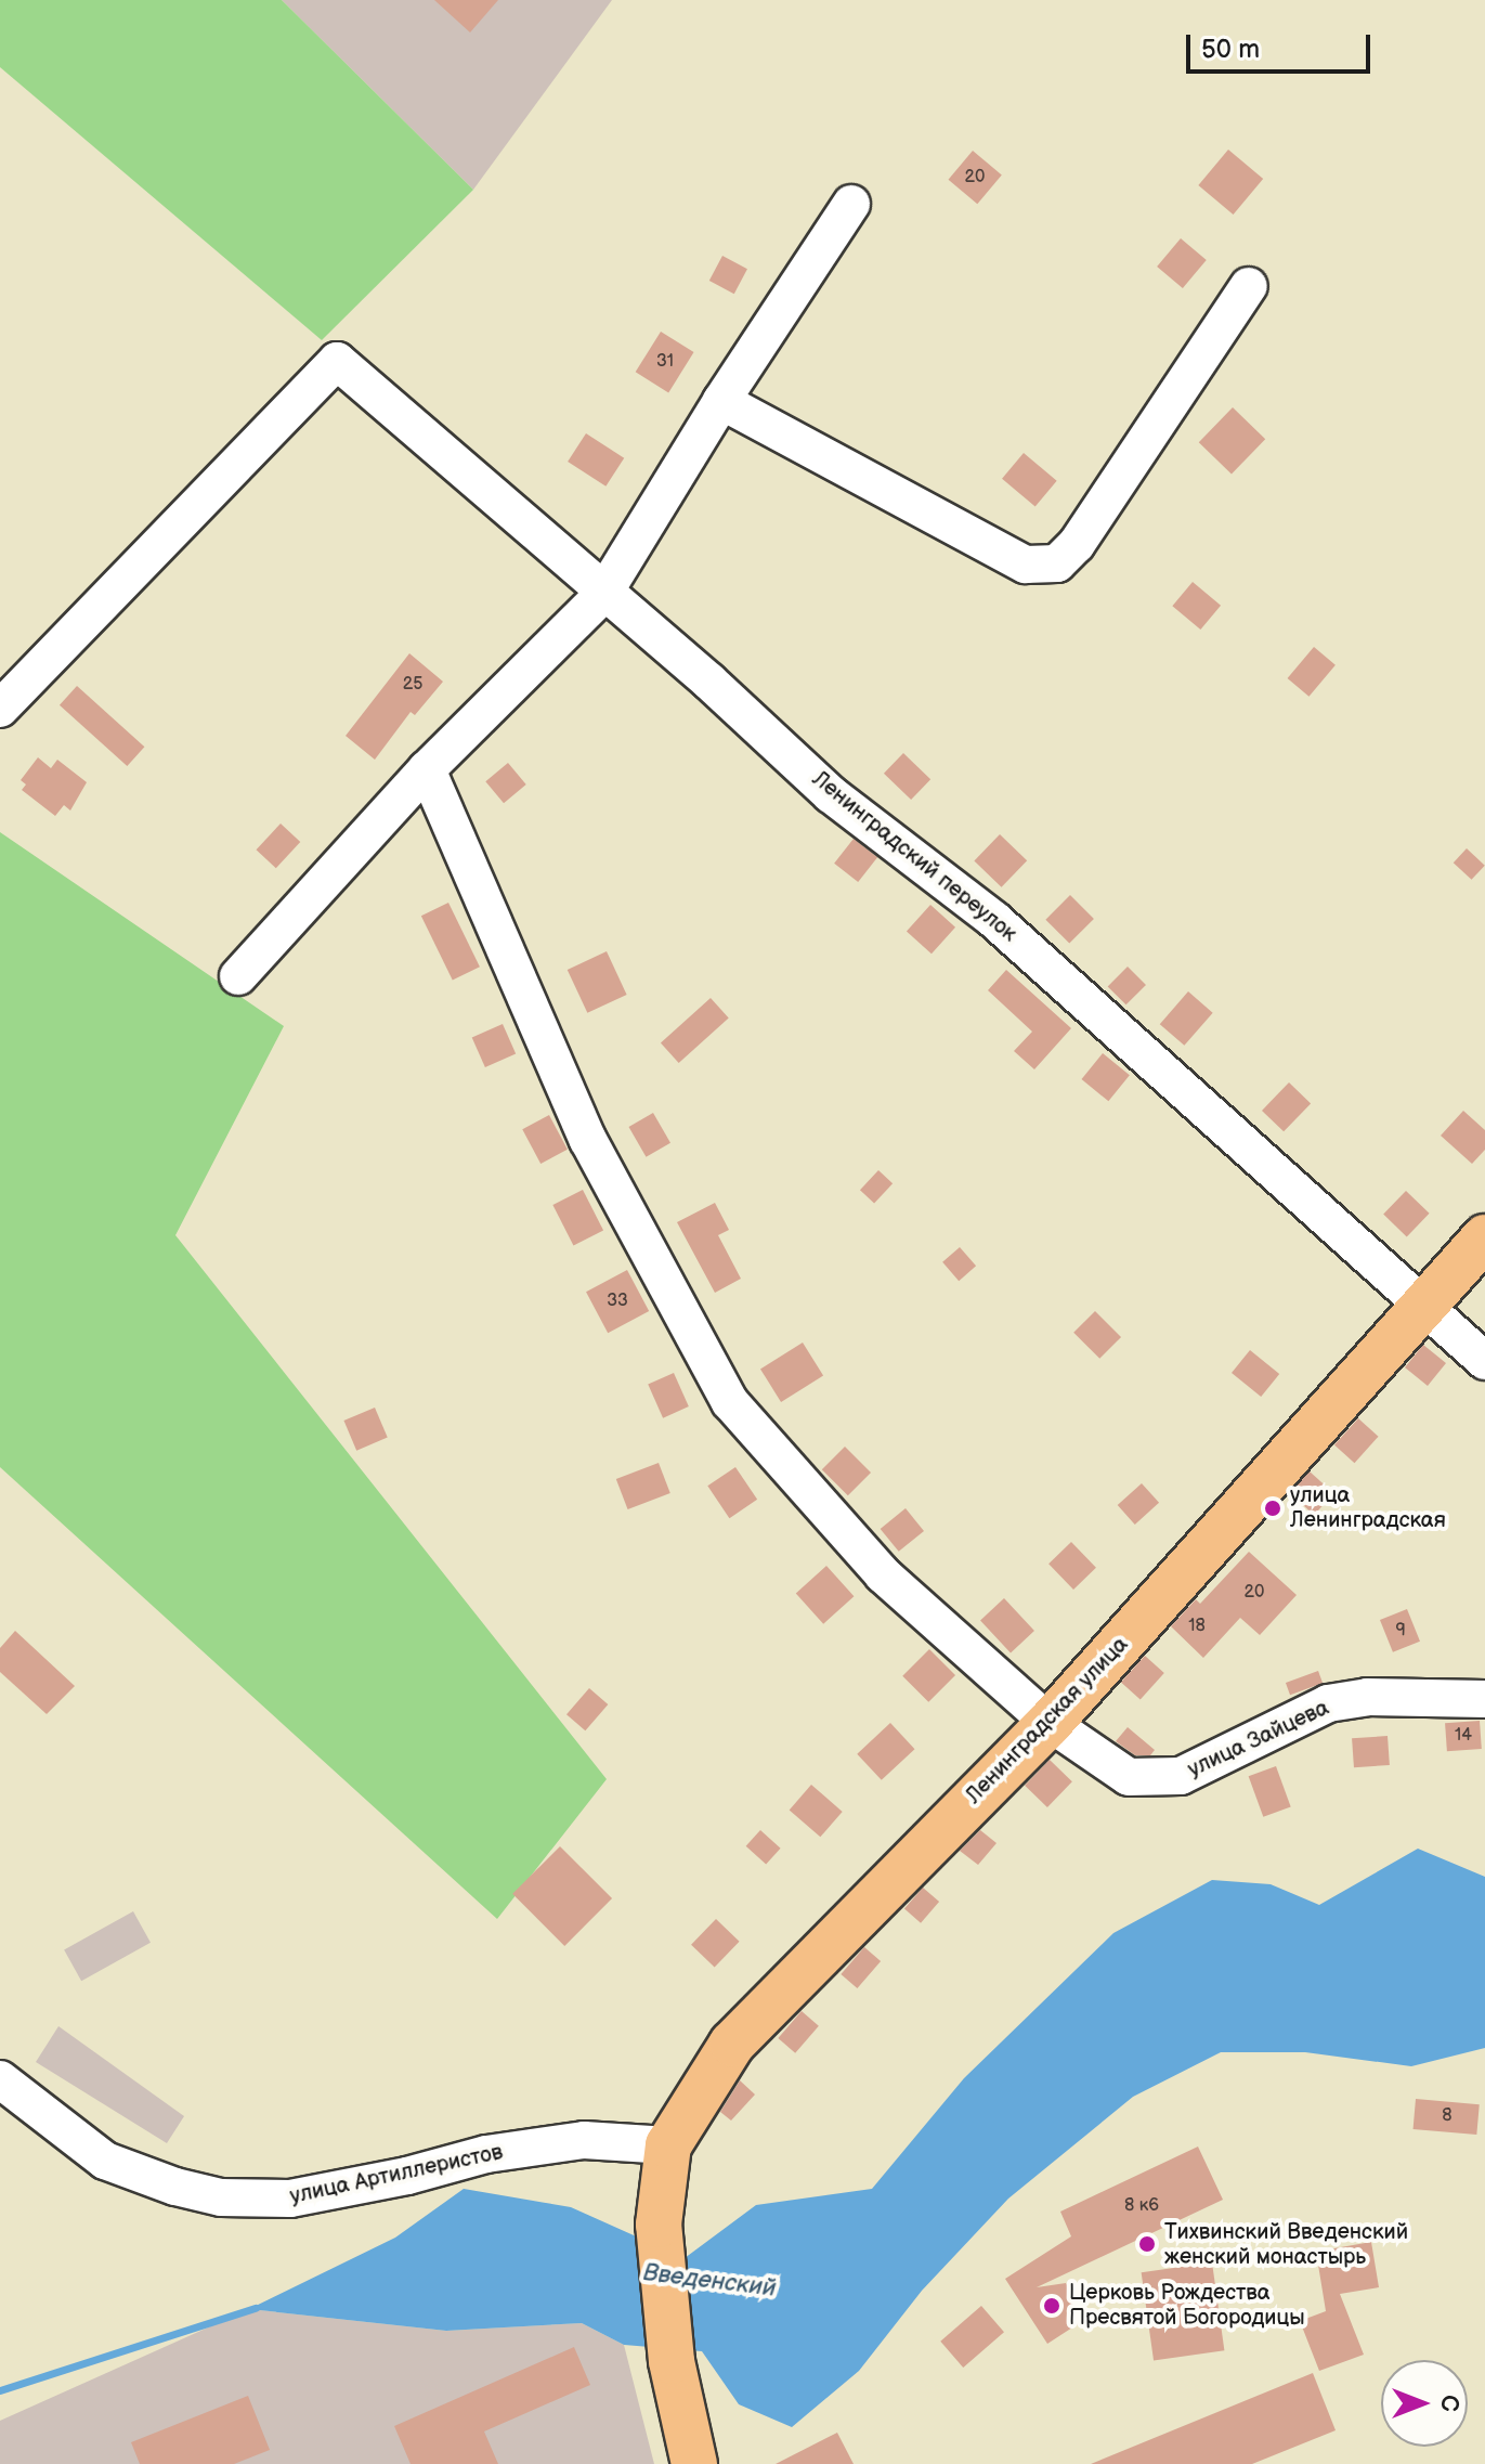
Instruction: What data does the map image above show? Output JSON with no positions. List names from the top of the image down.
{
  "streets": {
    "main road": ["Ленинградская улица"],
    "street": ["Ленинградский переулок", "улица Зайцева", "улица Артиллеристов"]
  },
  "crossings": [
    ["Ленинградский переулок", "Ленинградская улица"],
    ["Ленинградская улица", "улица Зайцева"],
    ["Ленинградская улица", "улица Артиллеристов"]
  ],
  "water": ["Введенский"],
  "places": ["улица Ленинградская", "Тихвинский Введенский женский монастырь", "Церковь Рождества Пресвятой Богородицы"],
  "house_numbers": [
    "20",
    "31",
    "25",
    "33",
    "20",
    "18",
    "9",
    "14",
    "8",
    "8 к6"
  ],
  "scale_bar": "50 m",
  "north": "right"
}
